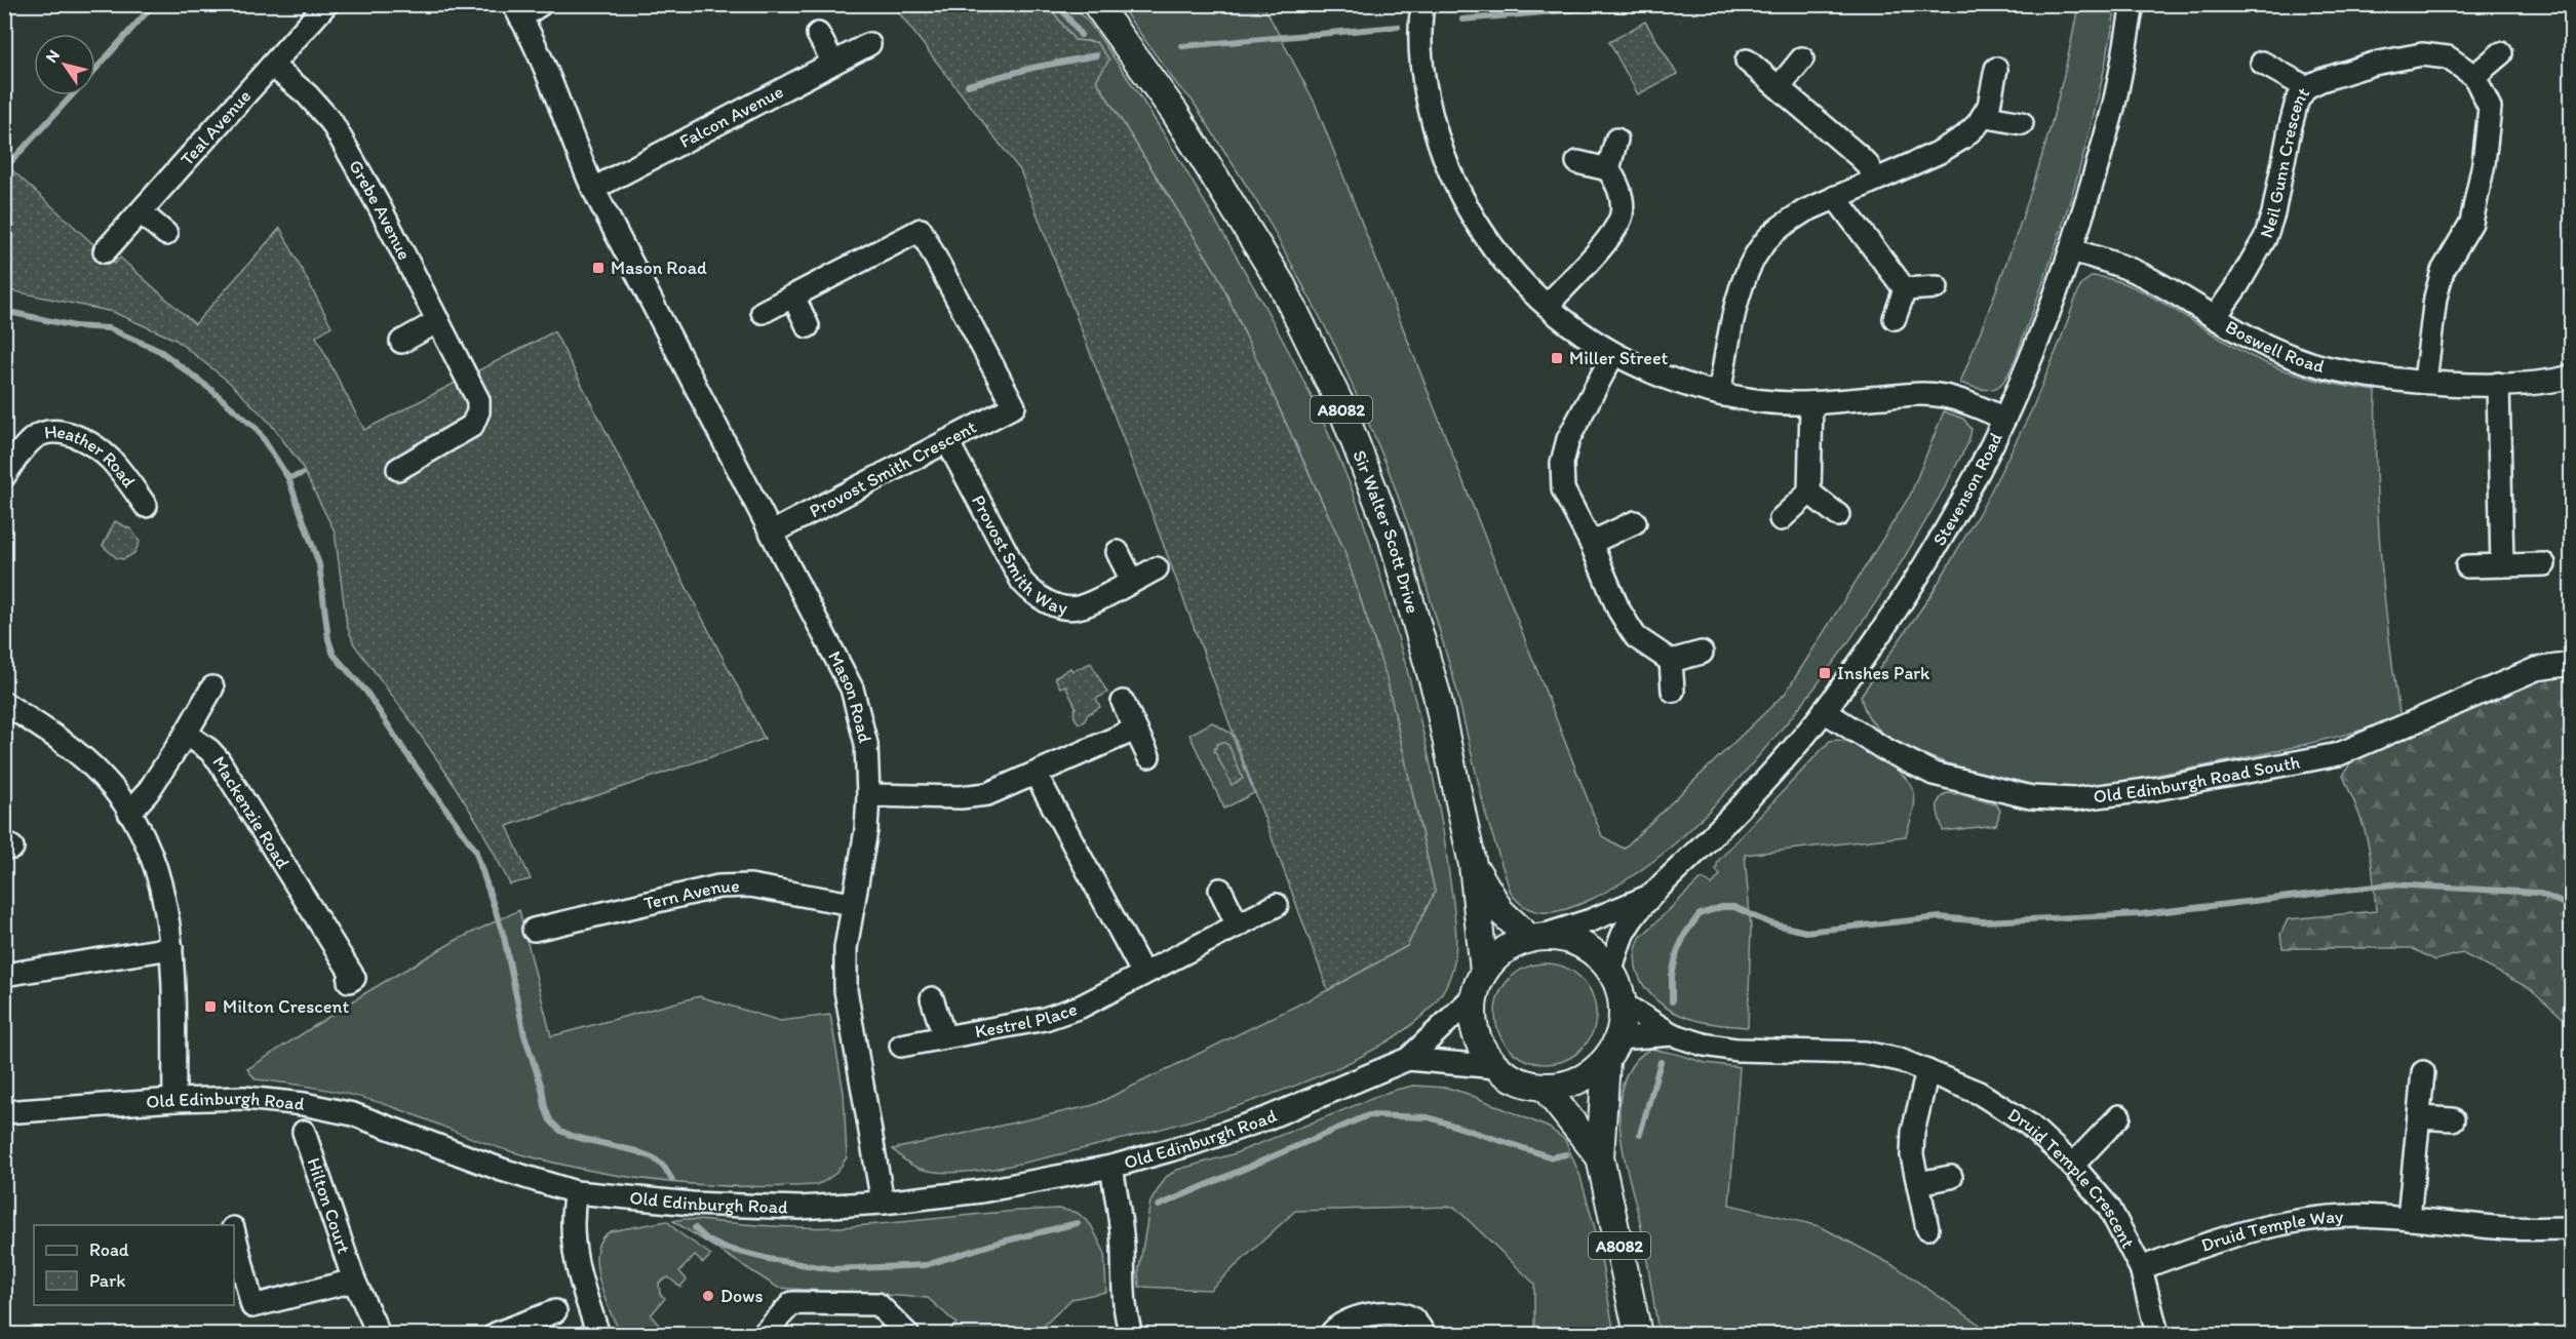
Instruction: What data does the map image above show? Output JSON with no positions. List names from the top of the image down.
{
  "streets": {
    "main road": ["A8082", "Sir Walter Scott Drive"],
    "street": [
      "Falcon Avenue",
      "Teal Avenue",
      "Neil Gunn Crescent",
      "Grebe Avenue",
      "Boswell Road",
      "Heather Road",
      "Provost Smith Crescent",
      "Stevenson Road",
      "Provost Smith Way",
      "Mason Road",
      "Old Edinburgh Road South",
      "Mackenzie Road",
      "Tern Avenue",
      "Kestrel Place",
      "Old Edinburgh Road",
      "Druid Temple Crescent",
      "Hilton Court",
      "Druid Temple Way"
    ]
  },
  "crossings": [
    ["Falcon Avenue", "Mason Road"],
    ["Teal Avenue", "Grebe Avenue"],
    ["Neil Gunn Crescent", "Boswell Road"],
    ["Boswell Road", "Stevenson Road"],
    ["A8082", "Stevenson Road"],
    ["A8082", "Sir Walter Scott Drive"],
    ["A8082", "Old Edinburgh Road"],
    ["A8082", "Druid Temple Crescent"],
    ["Provost Smith Crescent", "Provost Smith Way"],
    ["Provost Smith Crescent", "Mason Road"],
    ["Stevenson Road", "Sir Walter Scott Drive"],
    ["Stevenson Road", "Old Edinburgh Road South"],
    ["Stevenson Road", "Old Edinburgh Road"],
    ["Stevenson Road", "Druid Temple Crescent"],
    ["Sir Walter Scott Drive", "Old Edinburgh Road"],
    ["Sir Walter Scott Drive", "Druid Temple Crescent"],
    ["Mason Road", "Tern Avenue"],
    ["Mason Road", "Old Edinburgh Road"],
    ["Old Edinburgh Road", "Druid Temple Crescent"],
    ["Druid Temple Crescent", "Druid Temple Way"]
  ],
  "places": {
    "transit": [
      "Mason Road",
      "Miller Street",
      "Inshes Park",
      "Milton Crescent"
    ],
    "other": ["Dows"]
  },
  "legend": ["Road", "Park"],
  "north": "top left"
}
